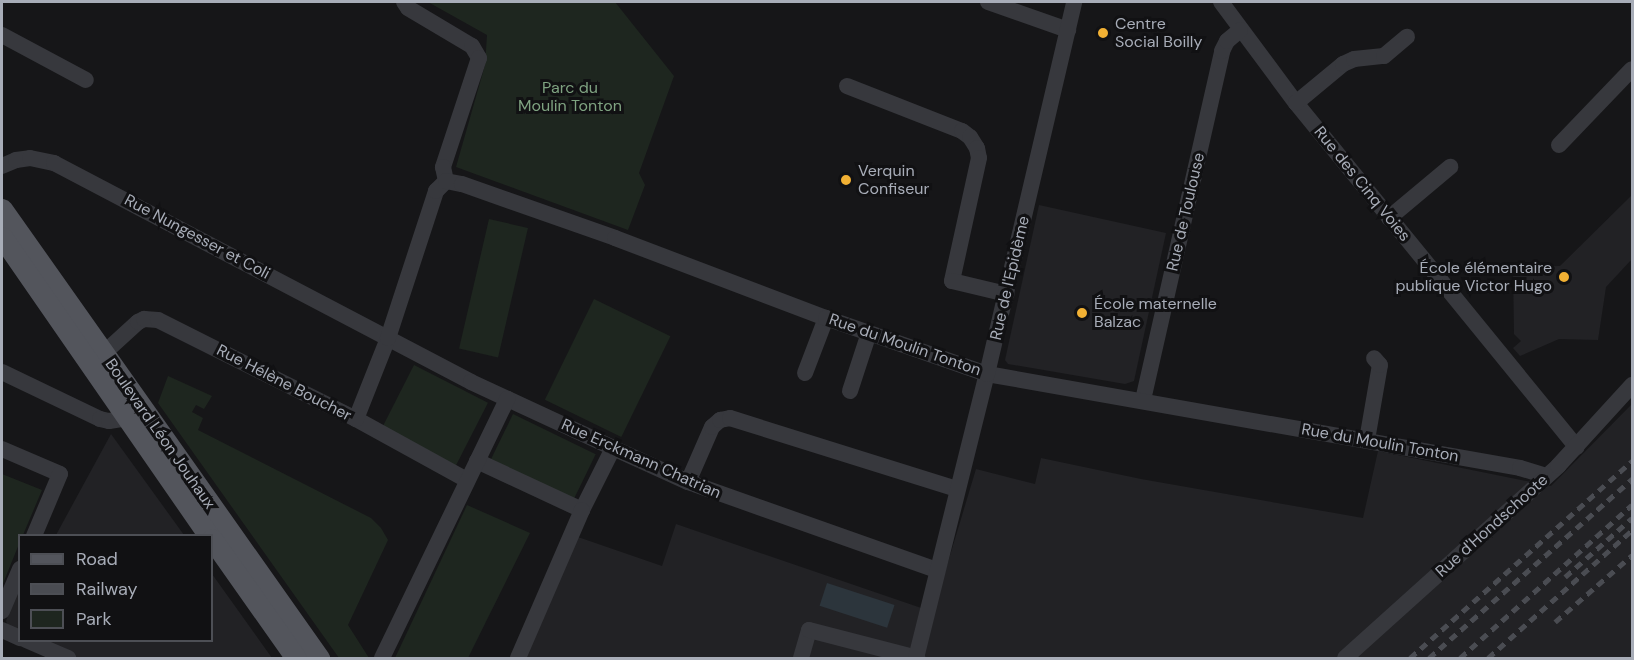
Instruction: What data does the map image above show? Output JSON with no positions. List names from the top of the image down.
{
  "streets": {
    "main road": ["Boulevard Léon Jouhaux"],
    "street": [
      "Rue des Cinq Voies",
      "Rue de Toulouse",
      "Rue Nungesser et Coli",
      "Rue de l'Epidème",
      "Rue du Moulin Tonton",
      "Rue Hélène Boucher",
      "Rue Erckmann Chatrian",
      "Rue d'Hondschoote"
    ]
  },
  "crossings": [
    ["Rue des Cinq Voies", "Rue de Toulouse"],
    ["Rue des Cinq Voies", "Rue d'Hondschoote"],
    ["Rue de Toulouse", "Rue du Moulin Tonton"],
    ["Rue Nungesser et Coli", "Rue Erckmann Chatrian"],
    ["Rue de l'Epidème", "Rue du Moulin Tonton"],
    ["Rue de l'Epidème", "Rue Erckmann Chatrian"],
    ["Rue du Moulin Tonton", "Rue d'Hondschoote"],
    ["Rue Hélène Boucher", "Boulevard Léon Jouhaux"]
  ],
  "parks": ["Parc du Moulin Tonton"],
  "places": [
    "Centre Social Boilly",
    "Verquin Confiseur",
    "École élémentaire publique Victor Hugo",
    "École maternelle Balzac"
  ],
  "legend": ["Road", "Railway", "Park"]
}
